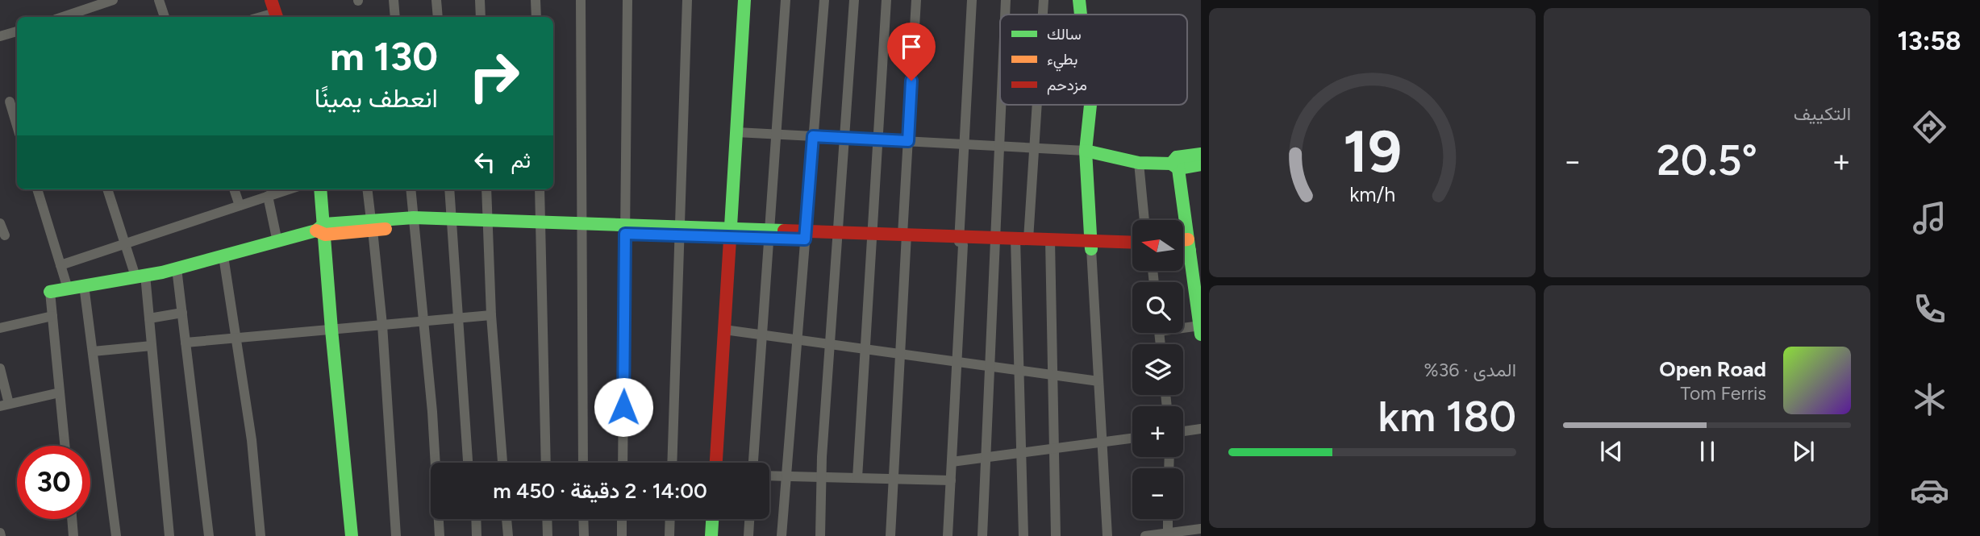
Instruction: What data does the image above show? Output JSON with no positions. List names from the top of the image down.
{
  "legend": ["سالك", "بطيء", "مزدحم"],
  "north": "left",
  "page": {
    "tabs": "13:58",
    "tile": [
      "التكييف",
      ["المدى · 36%", "180 km"]
    ],
    "turn": ["130 m", "انعطف يمينًا"],
    "then": "ثم",
    "heat": ["−", "20.5°", "+"],
    "map_buttons": ["+", "−"],
    "song": ["Open Road", "Tom Ferris"],
    "limit": "30",
    "trip": "14:00 · 2 دقيقة · 450 m",
    "gauge": ["19", "km/h"]
  }
}
